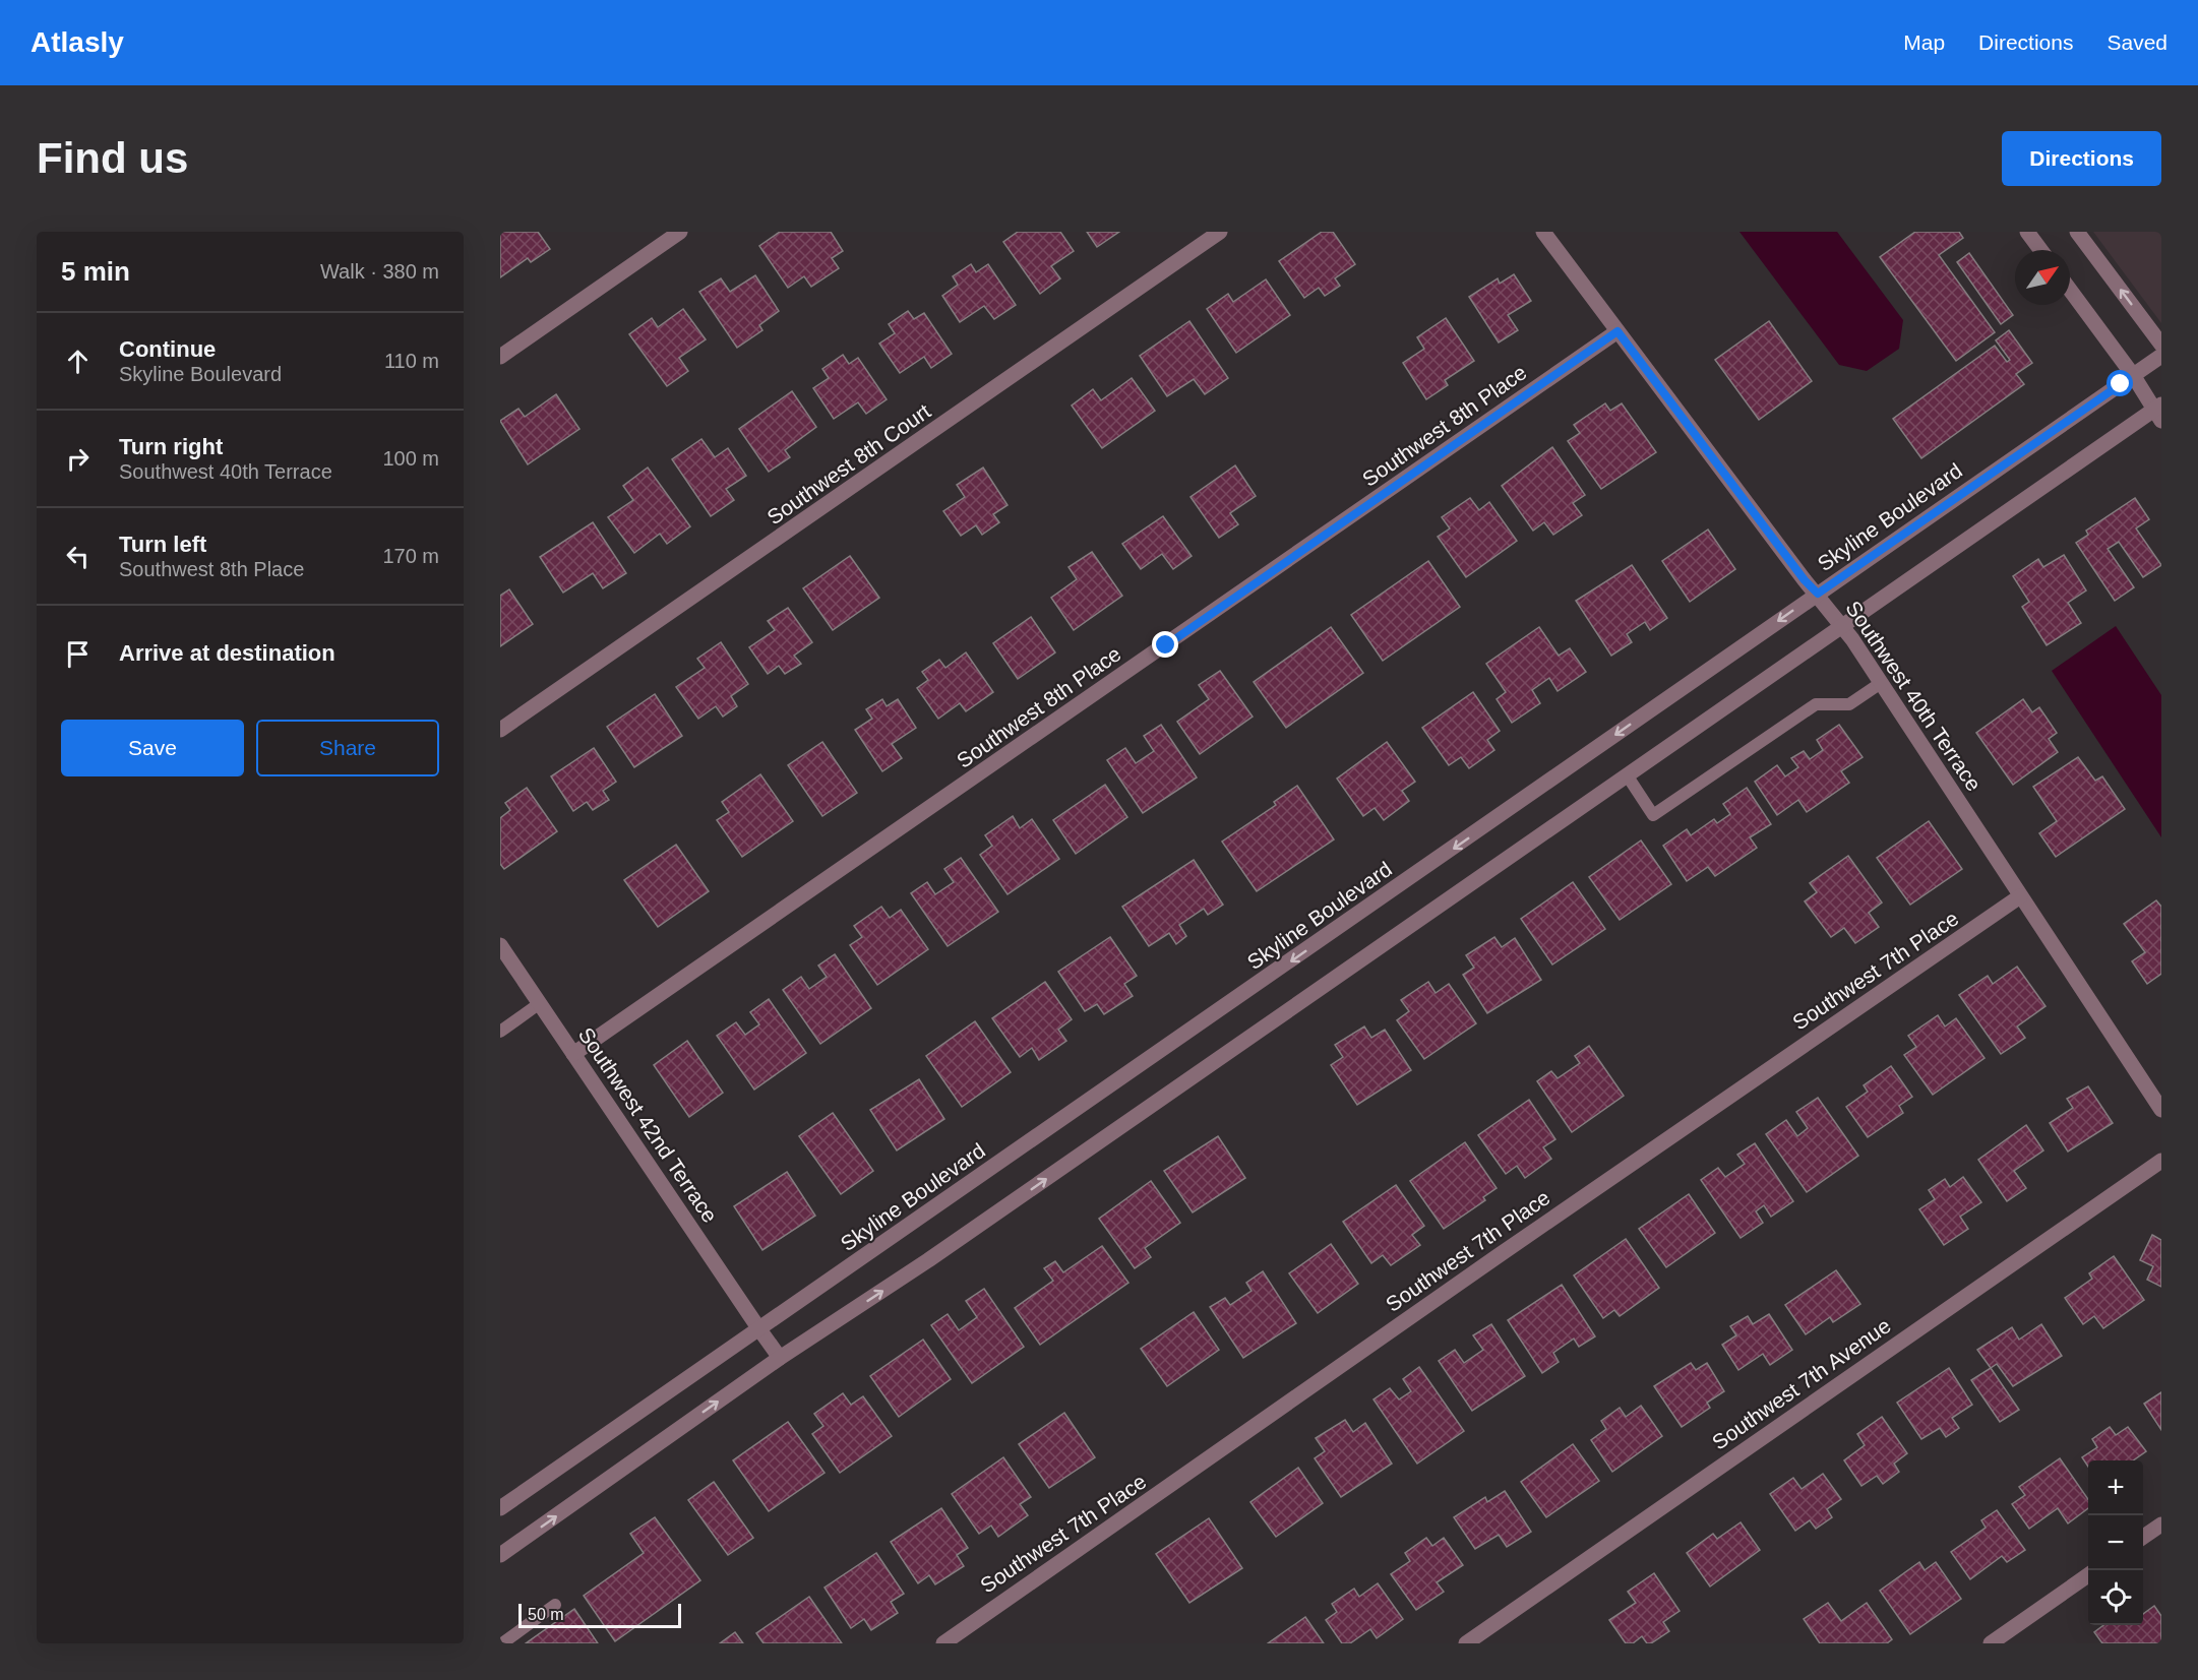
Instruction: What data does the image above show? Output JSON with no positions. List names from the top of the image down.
{
  "streets": {
    "street": [
      "Southwest 8th Place",
      "Southwest 8th Court",
      "Skyline Boulevard",
      "Southwest 40th Terrace",
      "Southwest 7th Place",
      "Southwest 42nd Terrace",
      "Southwest 7th Avenue"
    ]
  },
  "crossings": [
    ["Southwest 8th Place", "Southwest 40th Terrace"],
    ["Southwest 8th Place", "Southwest 42nd Terrace"],
    ["Skyline Boulevard", "Southwest 40th Terrace"],
    ["Skyline Boulevard", "Southwest 42nd Terrace"],
    ["Southwest 40th Terrace", "Southwest 7th Place"]
  ],
  "scale_bar": "50 m",
  "north": "top right",
  "page": {
    "header": "Atlasly",
    "nav": ["Map", "Directions", "Saved"],
    "buttons": [
      "Directions",
      ["Save", "Share"]
    ],
    "title": "Find us",
    "heading": ["5 min", "Walk · 380 m"],
    "list": [
      ["Continue", "Skyline Boulevard", "110 m"],
      ["Turn right", "Southwest 40th Terrace", "100 m"],
      ["Turn left", "Southwest 8th Place", "170 m"],
      "Arrive at destination"
    ],
    "map_buttons": ["+", "−"],
    "scale": "50 m"
  }
}
